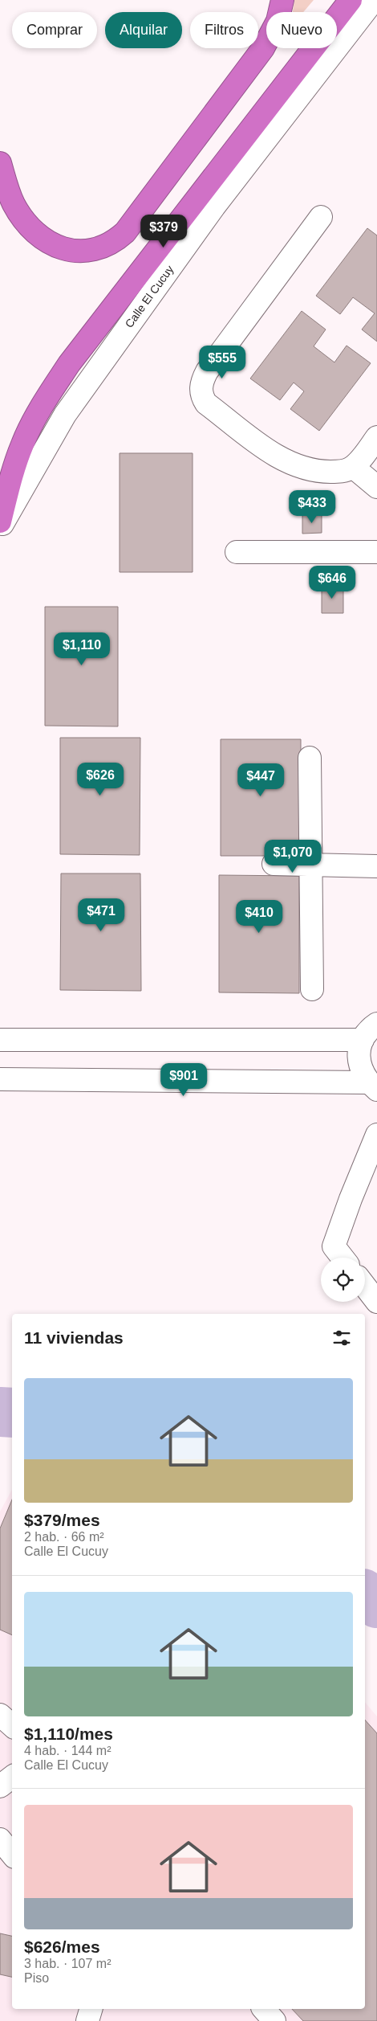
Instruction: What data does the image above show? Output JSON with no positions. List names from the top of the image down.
{
  "streets": {
    "street": ["Calle El Cucuy"]
  },
  "page": {
    "chip": [
      "Comprar",
      "Alquilar",
      "Filtros",
      "Nuevo"
    ],
    "price": [
      "$379",
      "$555",
      "$433",
      "$646",
      "$1,110",
      "$626",
      "$447",
      "$1,070",
      "$471",
      "$410",
      "$901"
    ],
    "heading": "11 viviendas",
    "list": [
      {
        "name": "$379/mes",
        "note": "2 hab. · 66 m² · Calle El Cucuy"
      },
      {
        "name": "$1,110/mes",
        "note": "4 hab. · 144 m² · Calle El Cucuy"
      },
      {
        "name": "$626/mes",
        "note": "3 hab. · 107 m² · Piso"
      }
    ]
  }
}
